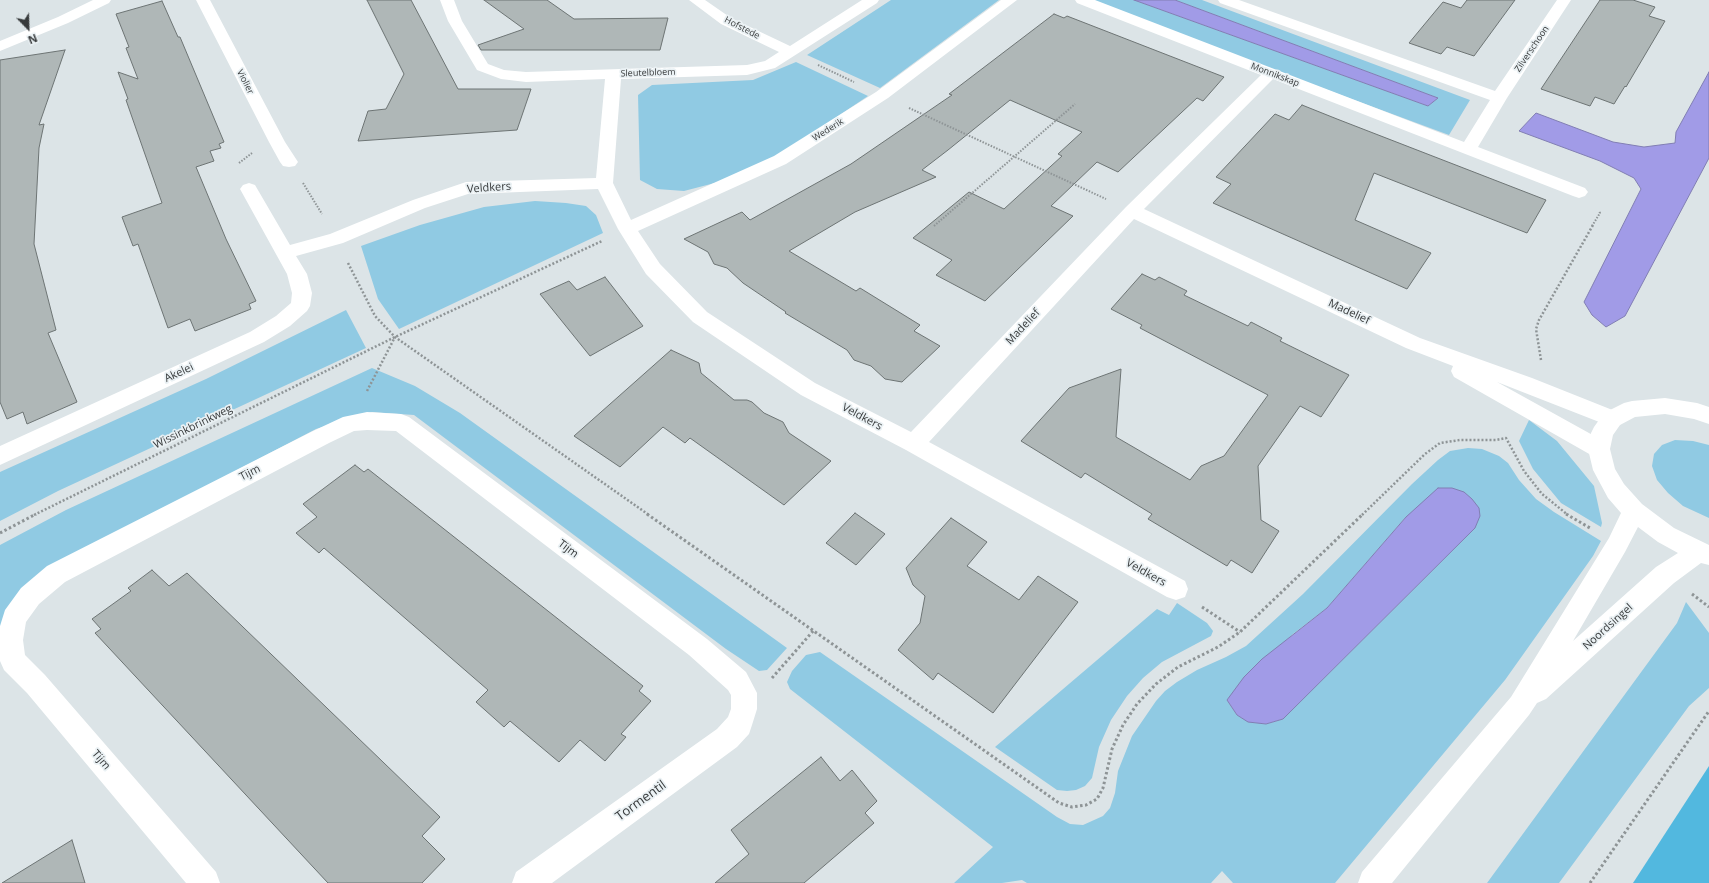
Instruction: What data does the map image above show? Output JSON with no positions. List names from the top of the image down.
{
  "streets": {
    "street": [
      "Hofstede",
      "Zilverschoon",
      "Sleutelbloem",
      "Monnikskap",
      "Violier",
      "Wederik",
      "Veldkers",
      "Madelief",
      "Akelei",
      "Tijm",
      "Noordsingel",
      "Tormentil"
    ],
    "path": ["Wissinkbrinkweg"]
  },
  "crossings": [
    ["Hofstede", "Sleutelbloem"],
    ["Monnikskap", "Madelief"],
    ["Wederik", "Veldkers"],
    ["Wederik", "Wissinkbrinkweg"],
    ["Veldkers", "Madelief"],
    ["Veldkers", "Wissinkbrinkweg"],
    ["Tijm", "Tormentil"]
  ],
  "north": "bottom right"
}
